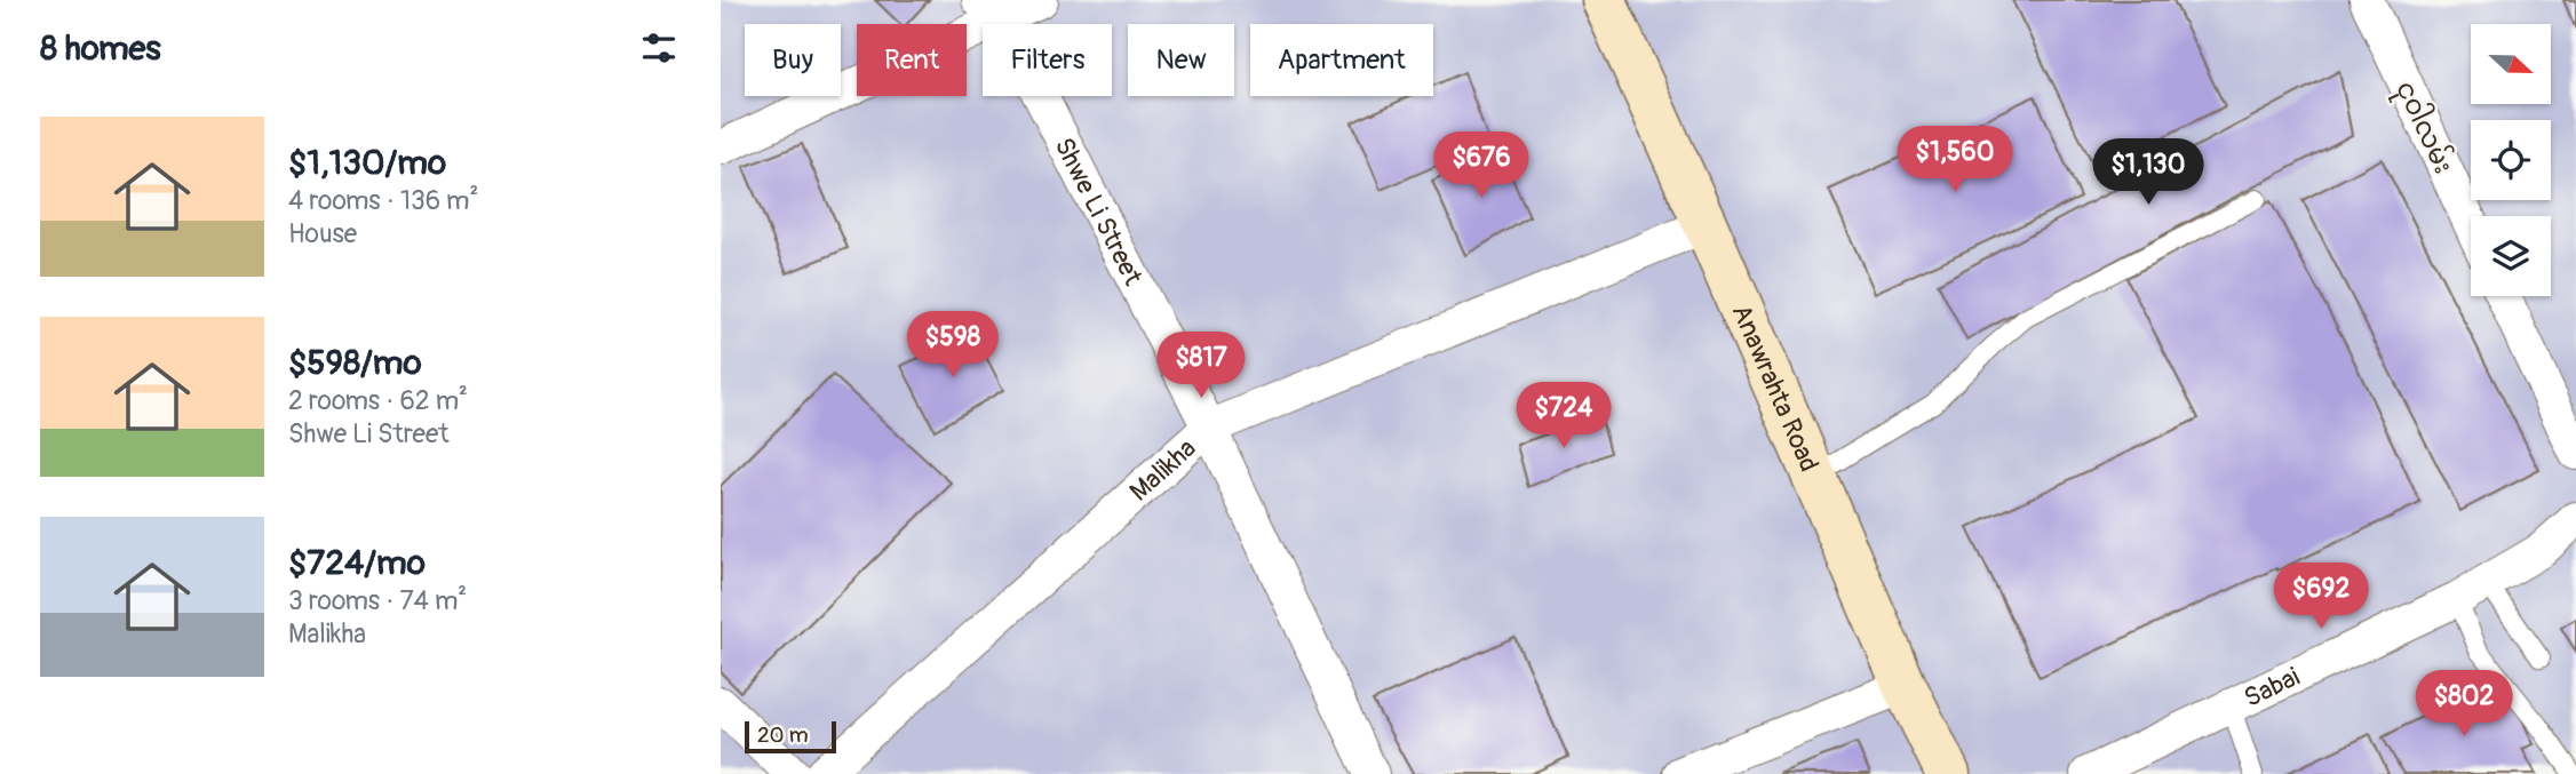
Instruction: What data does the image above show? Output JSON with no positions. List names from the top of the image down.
{
  "streets": {
    "main road": ["Anawrahta Road"],
    "street": [
      "ငုဝါလမ်း",
      "Shwe Li Street",
      "Malikha",
      "Sabai"
    ]
  },
  "crossings": [
    ["Shwe Li Street", "Malikha"],
    ["Anawrahta Road", "Malikha"]
  ],
  "scale_bar": "20 m",
  "north": "right",
  "page": {
    "heading": "8 homes",
    "chip": [
      "Buy",
      "Rent",
      "Filters",
      "New",
      "Apartment"
    ],
    "list": [
      {
        "name": "$1,130/mo",
        "note": "4 rooms · 136 m² · House"
      },
      {
        "name": "$598/mo",
        "note": "2 rooms · 62 m² · Shwe Li Street"
      },
      {
        "name": "$724/mo",
        "note": "3 rooms · 74 m² · Malikha"
      }
    ],
    "price": [
      "$1,560",
      "$676",
      "$1,130",
      "$598",
      "$817",
      "$724",
      "$692",
      "$802"
    ],
    "scale": "20 m"
  }
}
